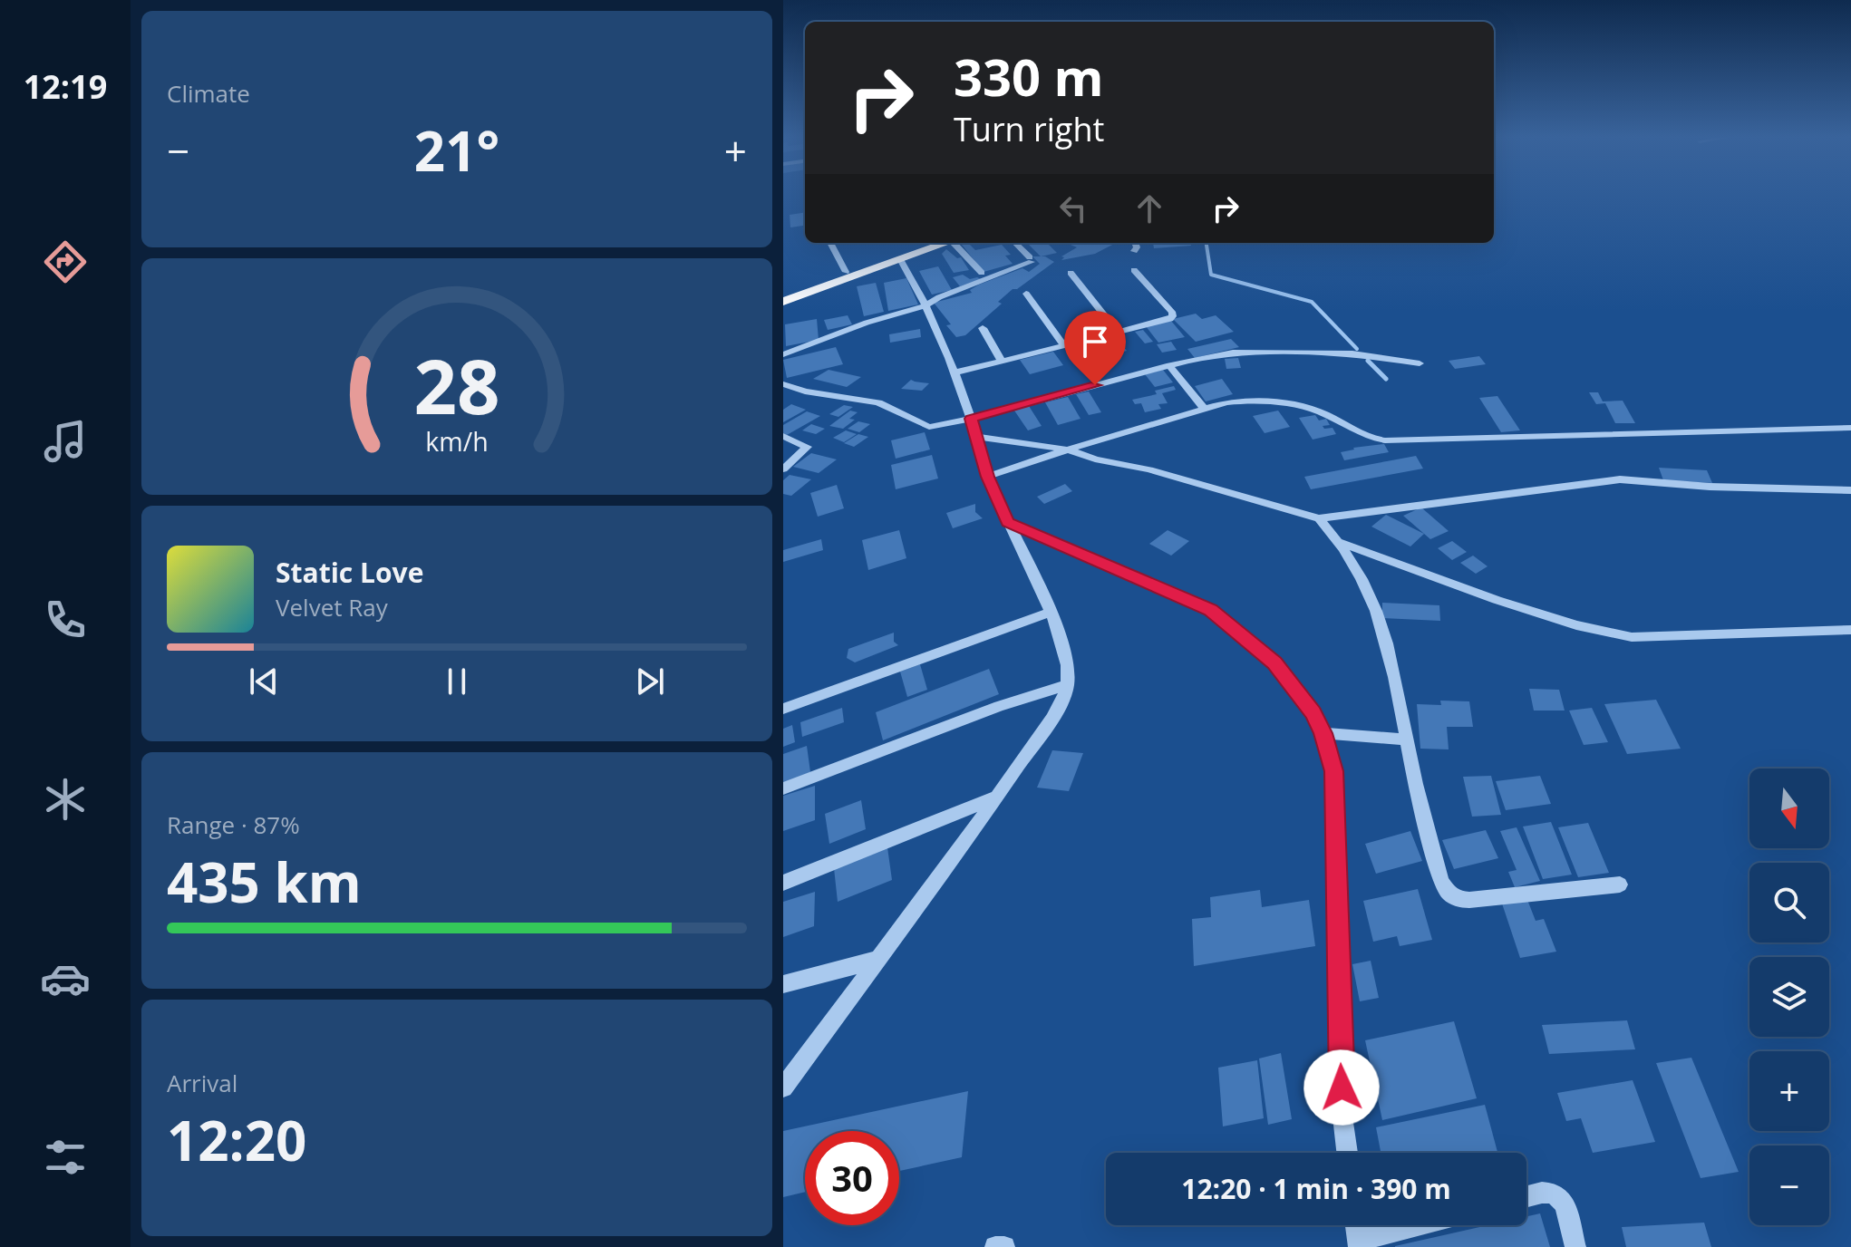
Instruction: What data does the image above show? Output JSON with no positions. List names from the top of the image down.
{
  "north": "bottom",
  "page": {
    "tabs": "12:19",
    "tile": [
      "Climate",
      ["Range · 87%", "435 km"],
      ["Arrival", "12:20"]
    ],
    "turn": ["330 m", "Turn right"],
    "heat": ["−", "21°", "+"],
    "song": ["Static Love", "Velvet Ray"],
    "map_buttons": ["+", "−"],
    "limit": "30",
    "trip": "12:20 · 1 min · 390 m",
    "gauge": ["28", "km/h"]
  }
}
